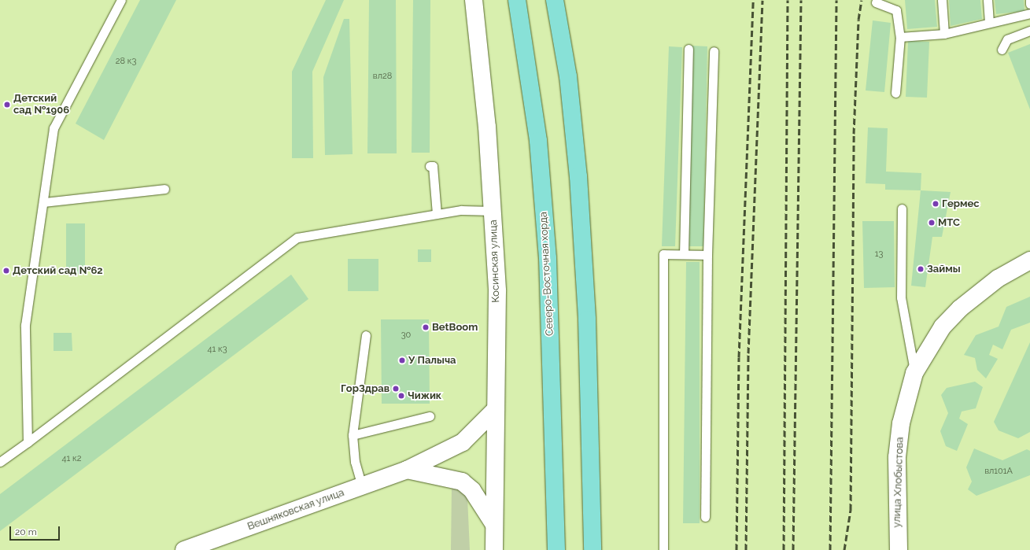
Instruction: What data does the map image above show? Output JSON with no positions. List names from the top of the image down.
{
  "streets": {
    "main road": ["Северо-Восточная хорда"],
    "street": ["Косинская улица", "улица Хлобыстова", "Вешняковская улица"]
  },
  "crossings": [
    ["Косинская улица", "Вешняковская улица"]
  ],
  "places": [
    "Детский сад №1906",
    "Гермес",
    "МТС",
    "Займы",
    "Детский сад №62",
    "BetBoom",
    "У Палыча",
    "ГорЗдрав",
    "Чижик"
  ],
  "house_numbers": [
    "28 к3",
    "вл28",
    "13",
    "30",
    "41 к3",
    "41 к2",
    "вл101А"
  ],
  "scale_bar": "20 m"
}
